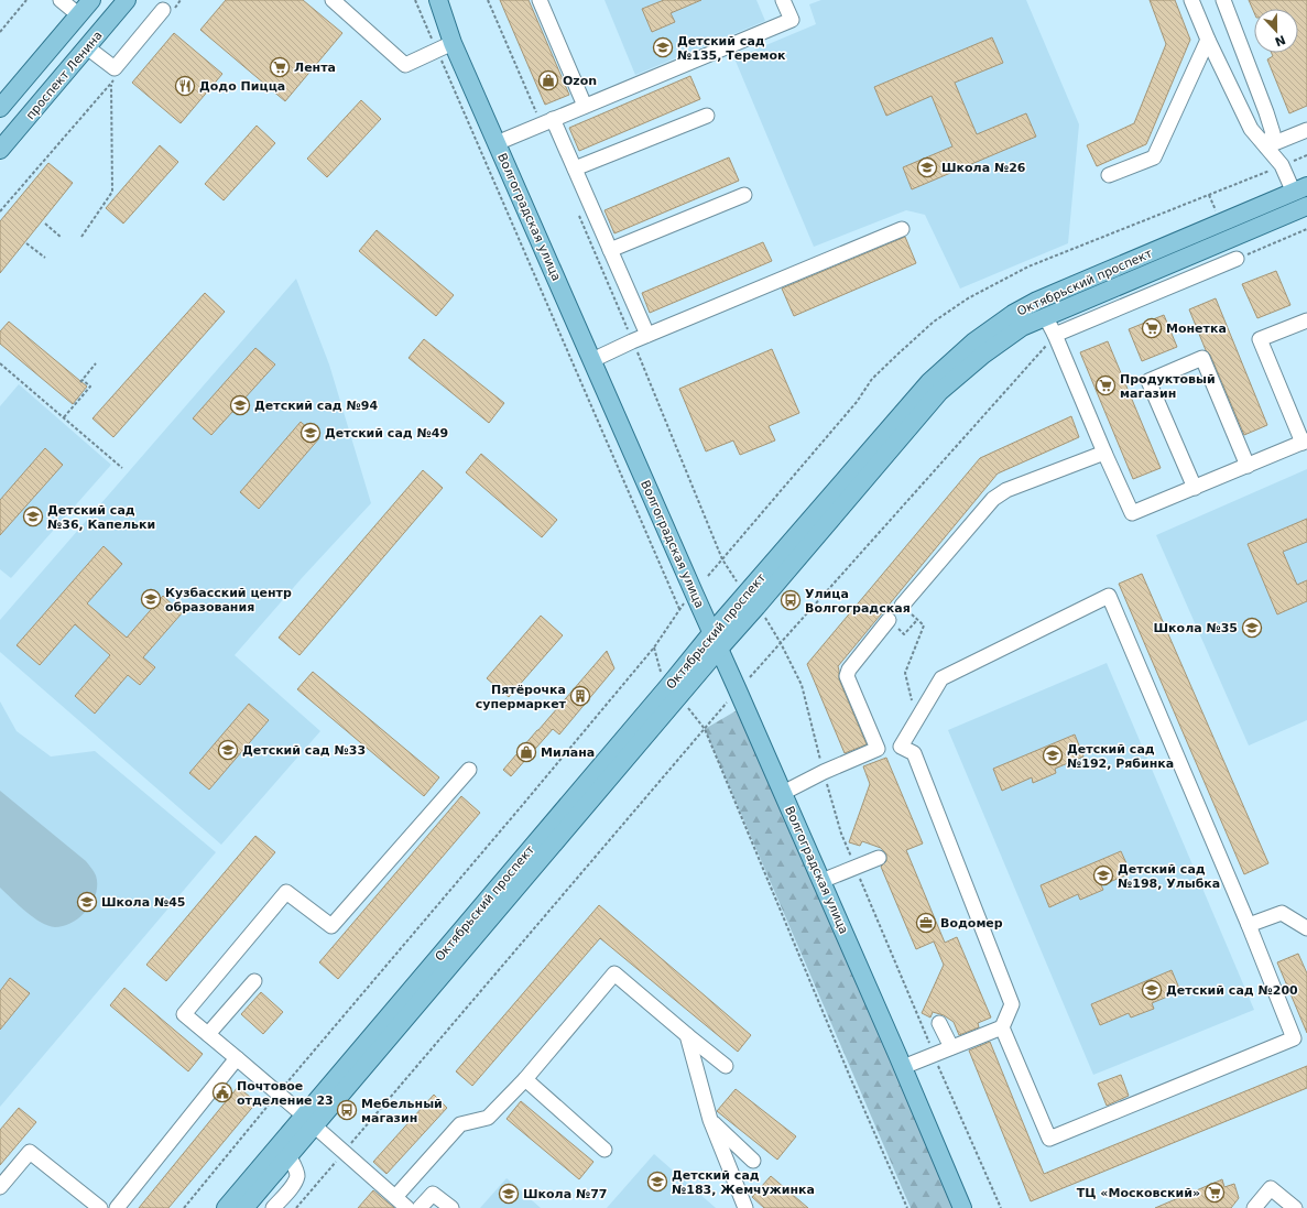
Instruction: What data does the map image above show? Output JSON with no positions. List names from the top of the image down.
{
  "streets": {
    "main road": ["проспект Ленина", "Волгоградская улица", "Октябрьский проспект"]
  },
  "crossings": [
    ["Волгоградская улица", "Октябрьский проспект"]
  ],
  "places": {
    "school or university": [
      "Детский сад №135, Теремок",
      "Школа №26",
      "Детский сад №94",
      "Детский сад №49",
      "Детский сад №36, Капельки",
      "Кузбасский центр образования",
      "Школа №35",
      "Детский сад №33",
      "Детский сад №192, Рябинка",
      "Детский сад №198, Улыбка",
      "Школа №45",
      "Детский сад №200",
      "Детский сад №183, Жемчужинка",
      "Школа №77"
    ],
    "supermarket": [
      "Лента",
      "Монетка",
      "Продуктовый магазин",
      "ТЦ «Московский»"
    ],
    "shop": ["Ozon", "Милана"],
    "restaurant": ["Додо Пицца"],
    "bus stop": ["Улица Волгоградская", "Мебельный магазин"],
    "building": ["Пятёрочка супермаркет"],
    "office": ["Водомер"],
    "public building": ["Почтовое отделение 23"]
  },
  "north": "bottom"
}
